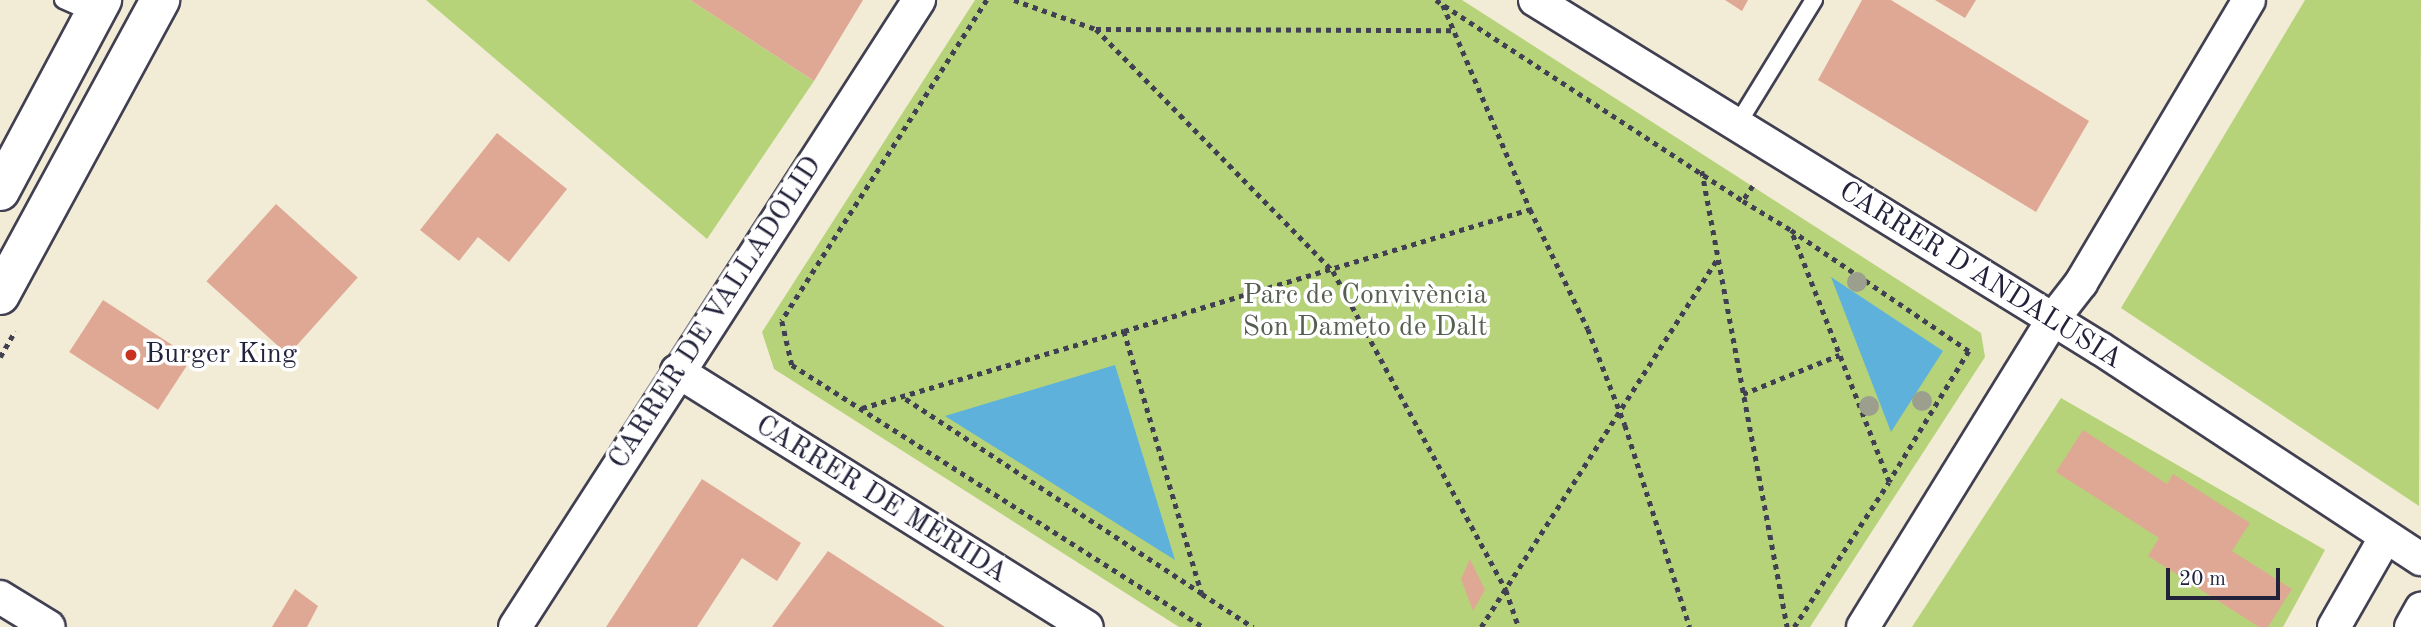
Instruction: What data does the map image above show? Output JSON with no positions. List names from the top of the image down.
{
  "streets": {
    "street": ["CARRER D'ANDALUSIA", "CARRER DE VALLADOLID", "CARRER DE MÈRIDA"]
  },
  "crossings": [
    ["CARRER DE VALLADOLID", "CARRER DE MÈRIDA"]
  ],
  "parks": ["Parc de Convivència Son Dameto de Dalt"],
  "places": ["Burger King"],
  "scale_bar": "20 m"
}
